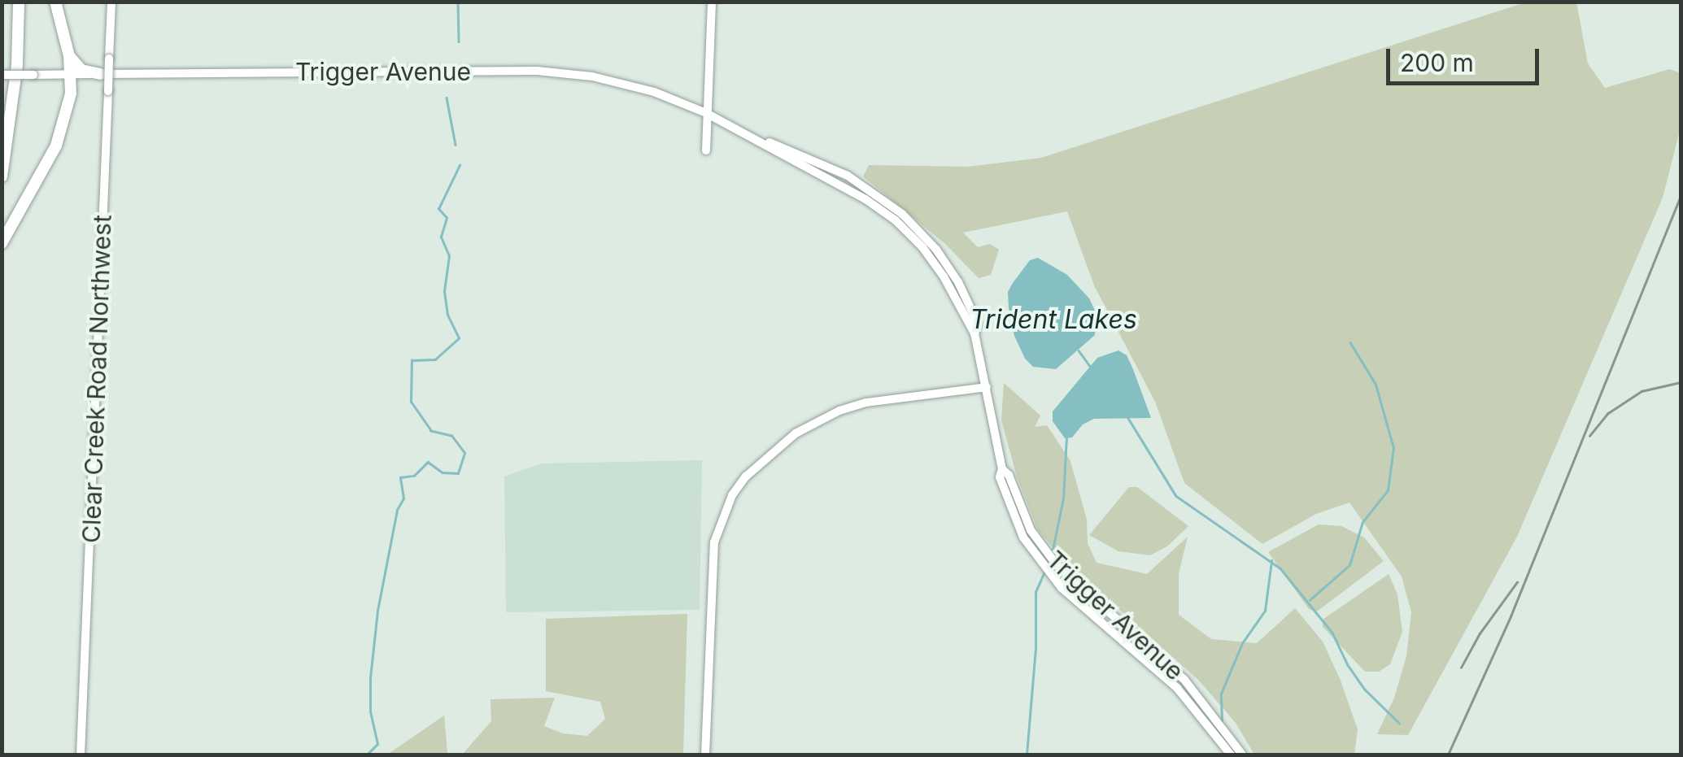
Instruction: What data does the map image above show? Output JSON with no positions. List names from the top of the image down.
{
  "streets": {
    "main road": ["Trigger Avenue", "Clear Creek Road Northwest"]
  },
  "water": ["Trident Lakes"],
  "scale_bar": "200 m"
}
